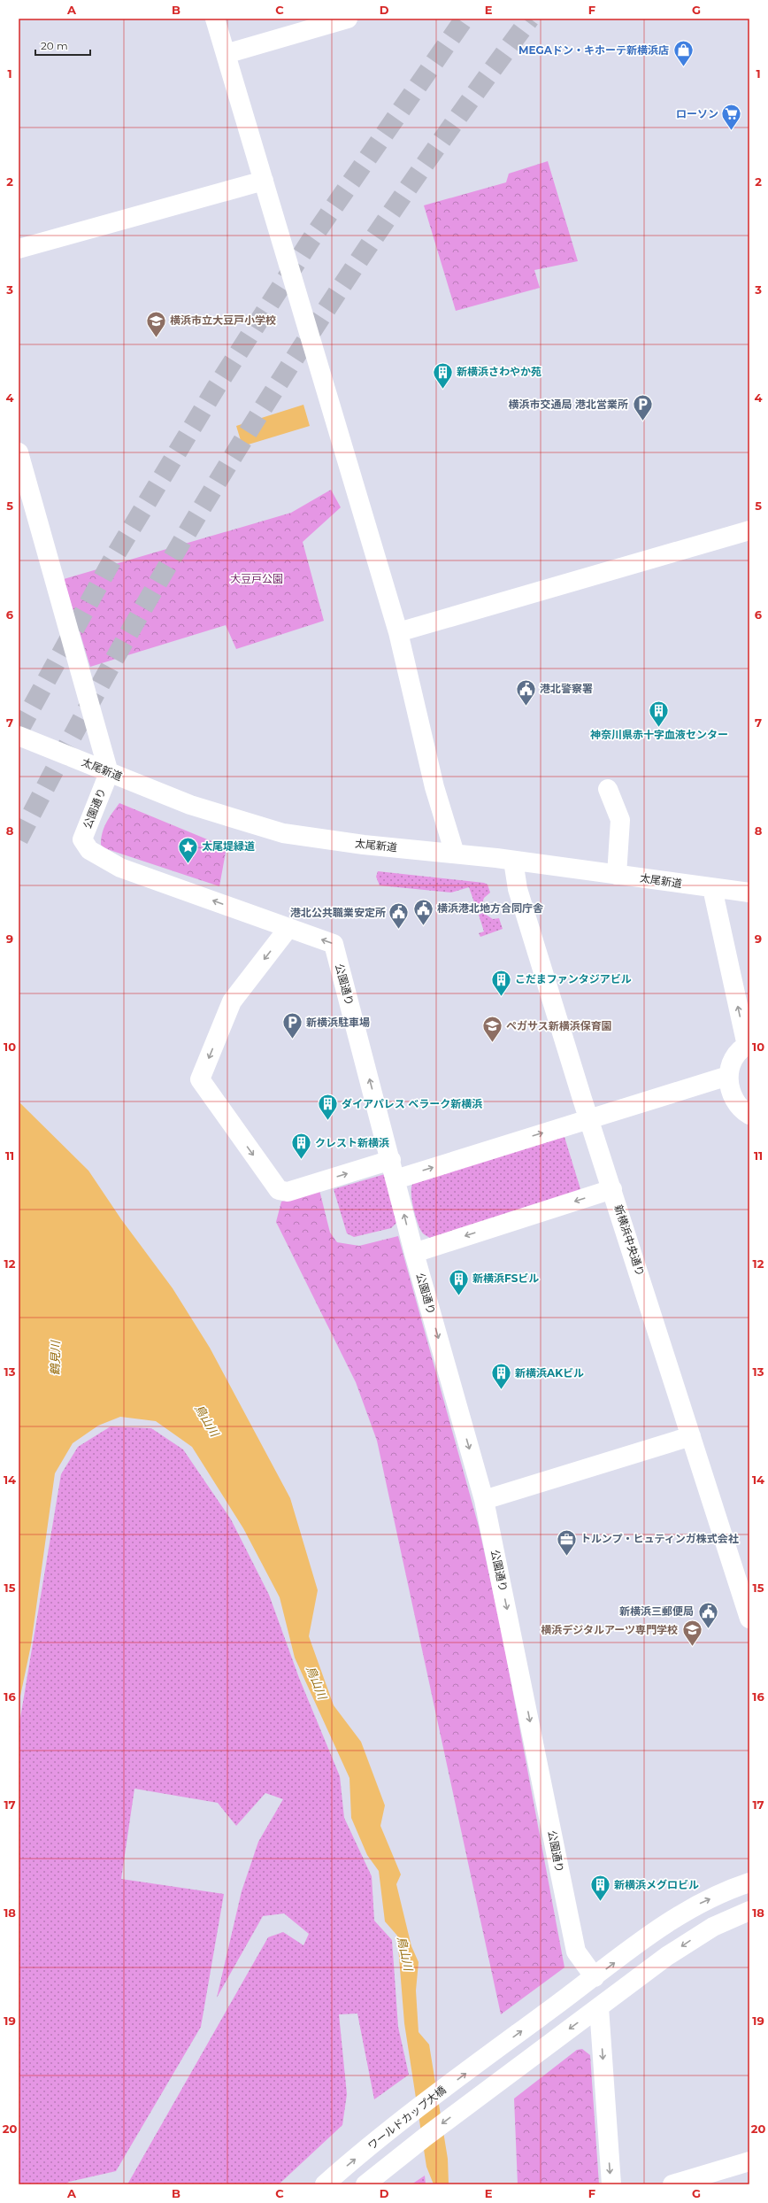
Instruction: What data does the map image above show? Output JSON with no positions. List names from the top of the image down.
{
  "streets": {
    "street": [
      "太尾新道",
      "公園通り",
      "新横浜中央通り",
      "ワールドカップ大橋"
    ]
  },
  "crossings": [
    ["太尾新道", "公園通り"],
    ["太尾新道", "新横浜中央通り"],
    ["公園通り", "ワールドカップ大橋"]
  ],
  "water": ["鶴見川", "鳥山川"],
  "parks": ["大豆戸公園"],
  "places": {
    "shop": ["MEGAドン・キホーテ新横浜店"],
    "supermarket": ["ローソン"],
    "school or university": ["横浜市立大豆戸小学校", "ペガサス新横浜保育園", "横浜デジタルアーツ専門学校"],
    "building": [
      "新横浜さわやか苑",
      "神奈川県赤十字血液センター",
      "こだまファンタジアビル",
      "ダイアパレス ベラーク新横浜",
      "クレスト新横浜",
      "新横浜FSビル",
      "新横浜AKビル",
      "新横浜メグロビル"
    ],
    "parking": ["横浜市交通局 港北営業所", "新横浜駐車場"],
    "public building": [
      "港北警察署",
      "横浜港北地方合同庁舎",
      "港北公共職業安定所",
      "新横浜三郵便局"
    ],
    "place": ["太尾堤緑道"],
    "office": ["トルンプ・ヒュティンガ株式会社"]
  },
  "scale_bar": "20 m",
  "grid": {
    "columns": [
      "A",
      "B",
      "C",
      "D",
      "E",
      "F",
      "G"
    ],
    "rows": [
      "1",
      "2",
      "3",
      "4",
      "5",
      "6",
      "7",
      "8",
      "9",
      "10",
      "11",
      "12",
      "13",
      "14",
      "15",
      "16",
      "17",
      "18",
      "19",
      "20"
    ]
  }
}
